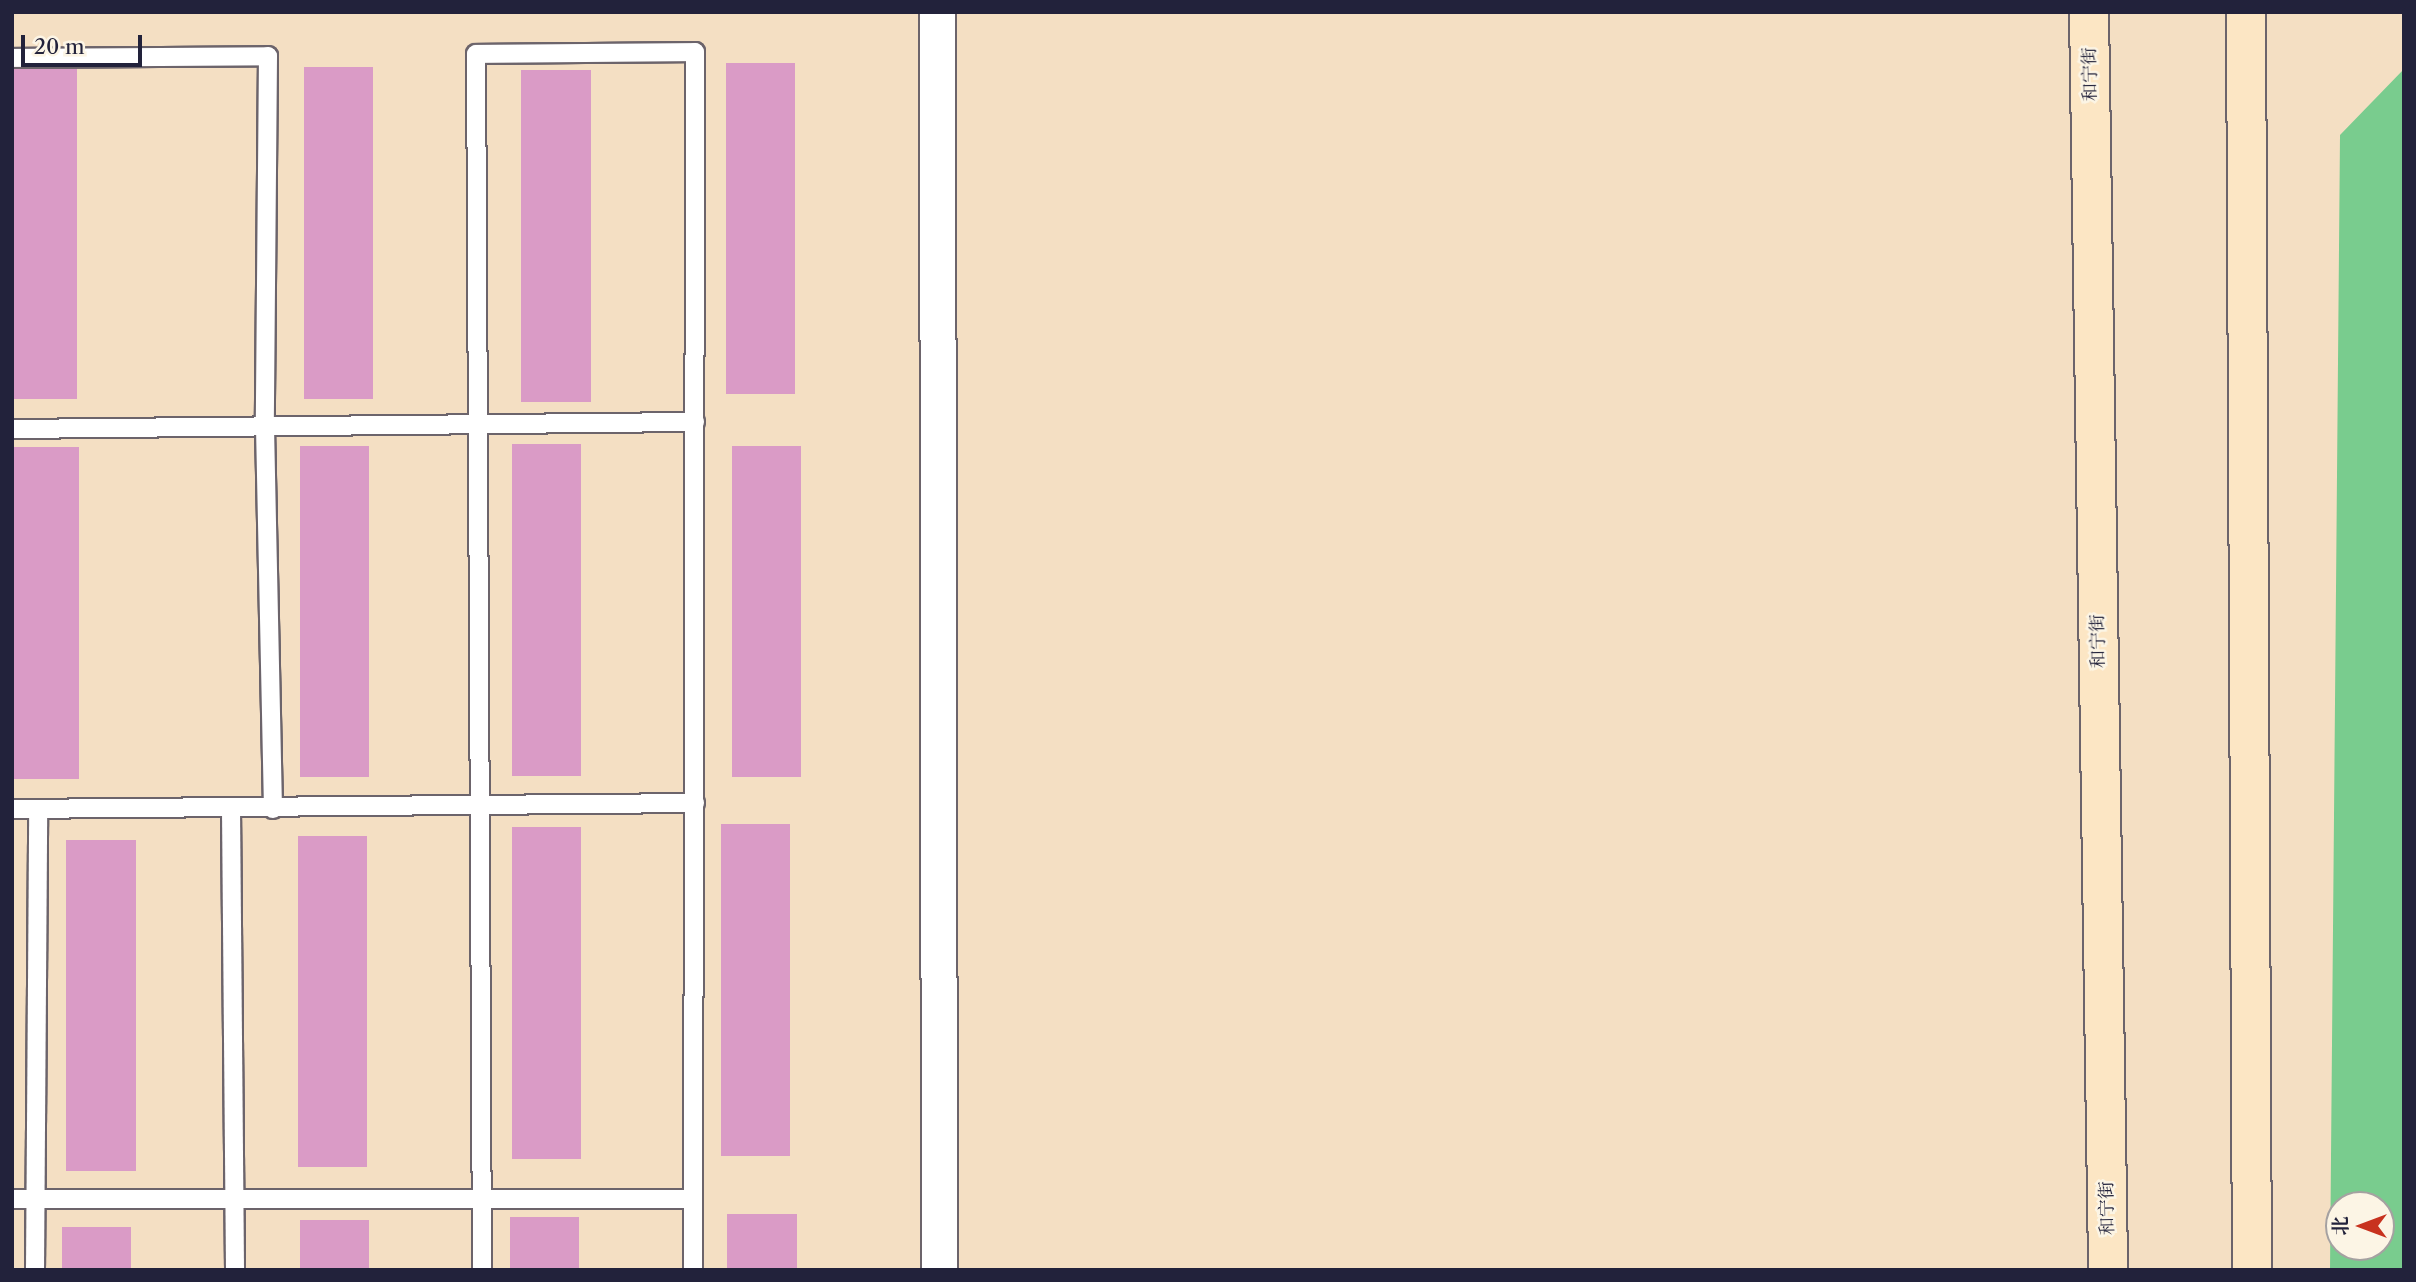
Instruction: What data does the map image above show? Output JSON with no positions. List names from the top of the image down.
{
  "streets": {
    "main road": ["和宁街"]
  },
  "scale_bar": "20 m",
  "north": "left"
}
